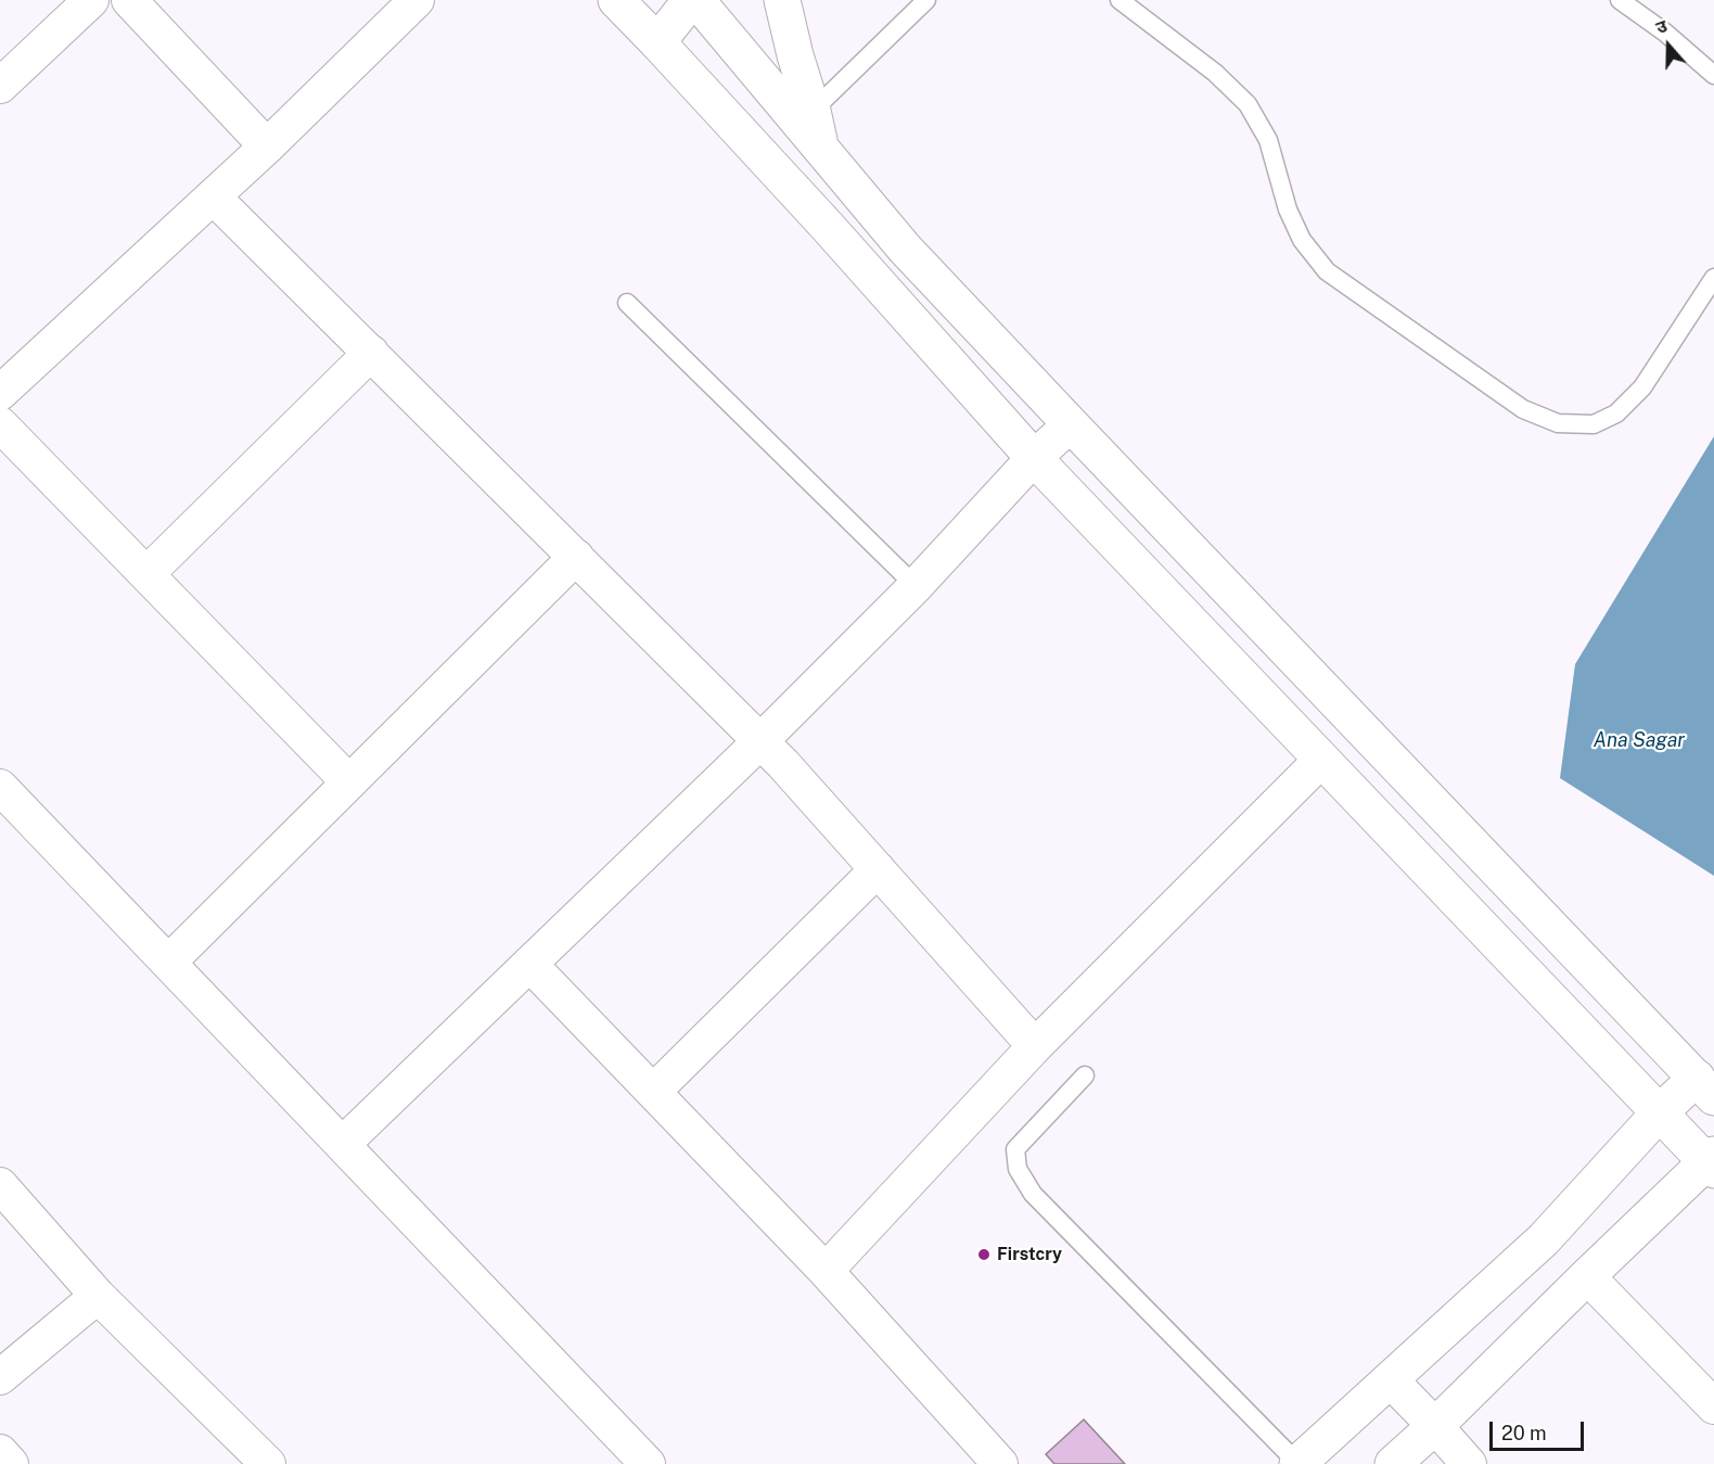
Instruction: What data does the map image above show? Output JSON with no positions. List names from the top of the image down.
{
  "water": ["Ana Sagar"],
  "places": ["Firstcry"],
  "scale_bar": "20 m",
  "north": "top"
}
